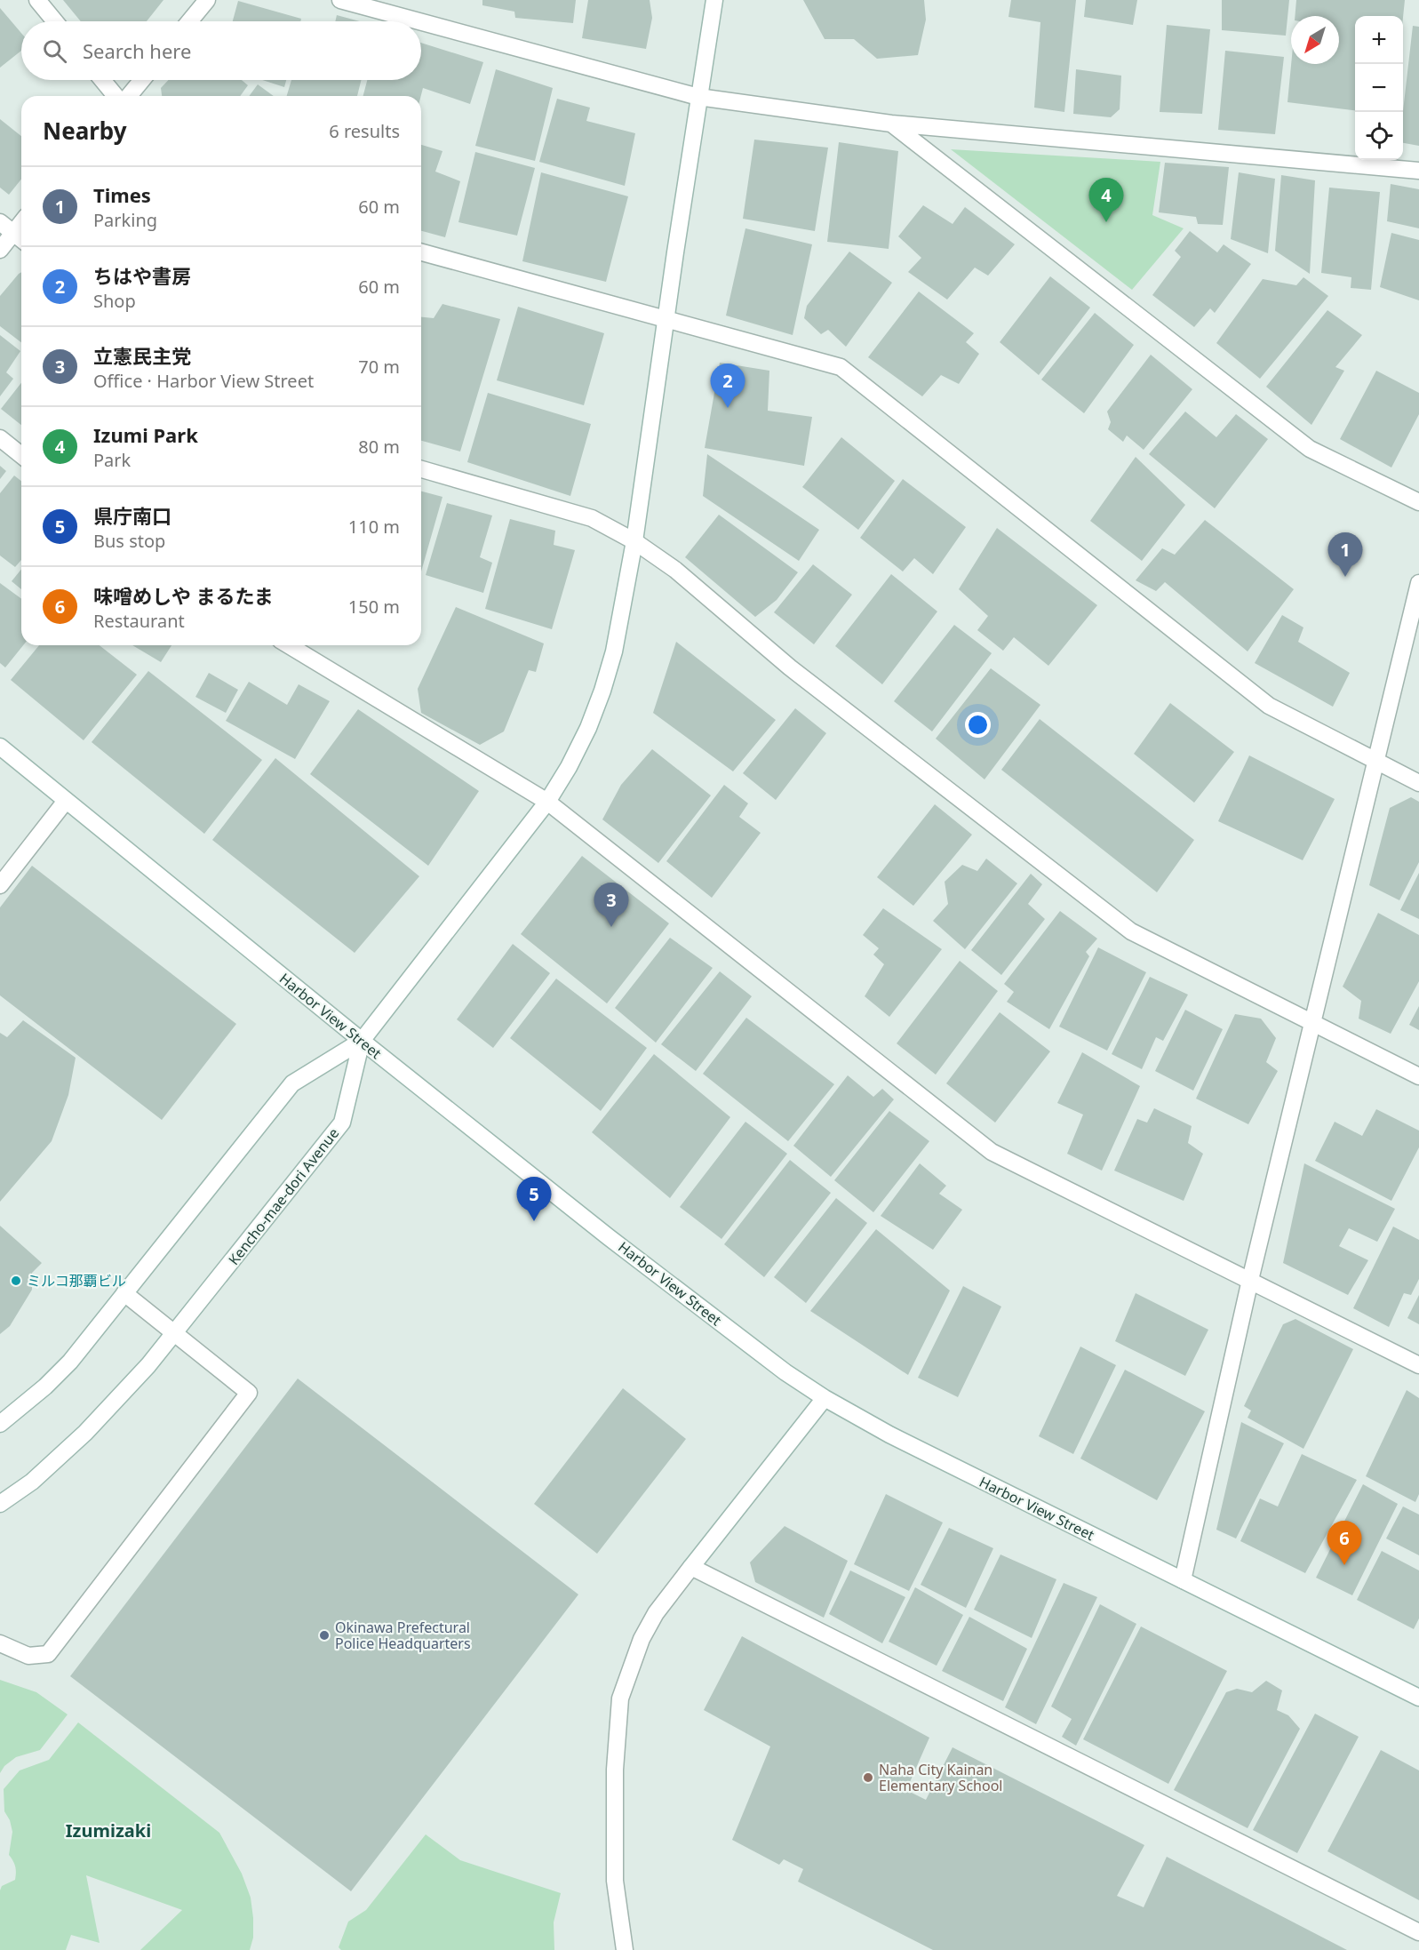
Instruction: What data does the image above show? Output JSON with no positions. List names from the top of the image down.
{
  "streets": {
    "street": ["Harbor View Street", "Kencho-mae-dori Avenue"]
  },
  "crossings": [
    ["Harbor View Street", "Kencho-mae-dori Avenue"]
  ],
  "districts": ["Izumizaki"],
  "places": ["ミルコ那覇ビル", "Okinawa Prefectural Police Headquarters", "Naha City Kainan Elementary School"],
  "north": "bottom left",
  "page": {
    "map_buttons": ["+", "−"],
    "search": "Search here",
    "heading": ["Nearby", "6 results"],
    "list": [
      {
        "mark": "1",
        "name": "Times",
        "note": "Parking",
        "value": "60 m"
      },
      {
        "mark": "2",
        "name": "ちはや書房",
        "note": "Shop",
        "value": "60 m"
      },
      {
        "mark": "3",
        "name": "立憲民主党",
        "note": "Office · Harbor View Street",
        "value": "70 m"
      },
      {
        "mark": "4",
        "name": "Izumi Park",
        "note": "Park",
        "value": "80 m"
      },
      {
        "mark": "5",
        "name": "県庁南口",
        "note": "Bus stop",
        "value": "110 m"
      },
      {
        "mark": "6",
        "name": "味噌めしや まるたま",
        "note": "Restaurant",
        "value": "150 m"
      }
    ],
    "pins": [
      "4",
      "2",
      "1",
      "3",
      "5",
      "6"
    ]
  }
}
